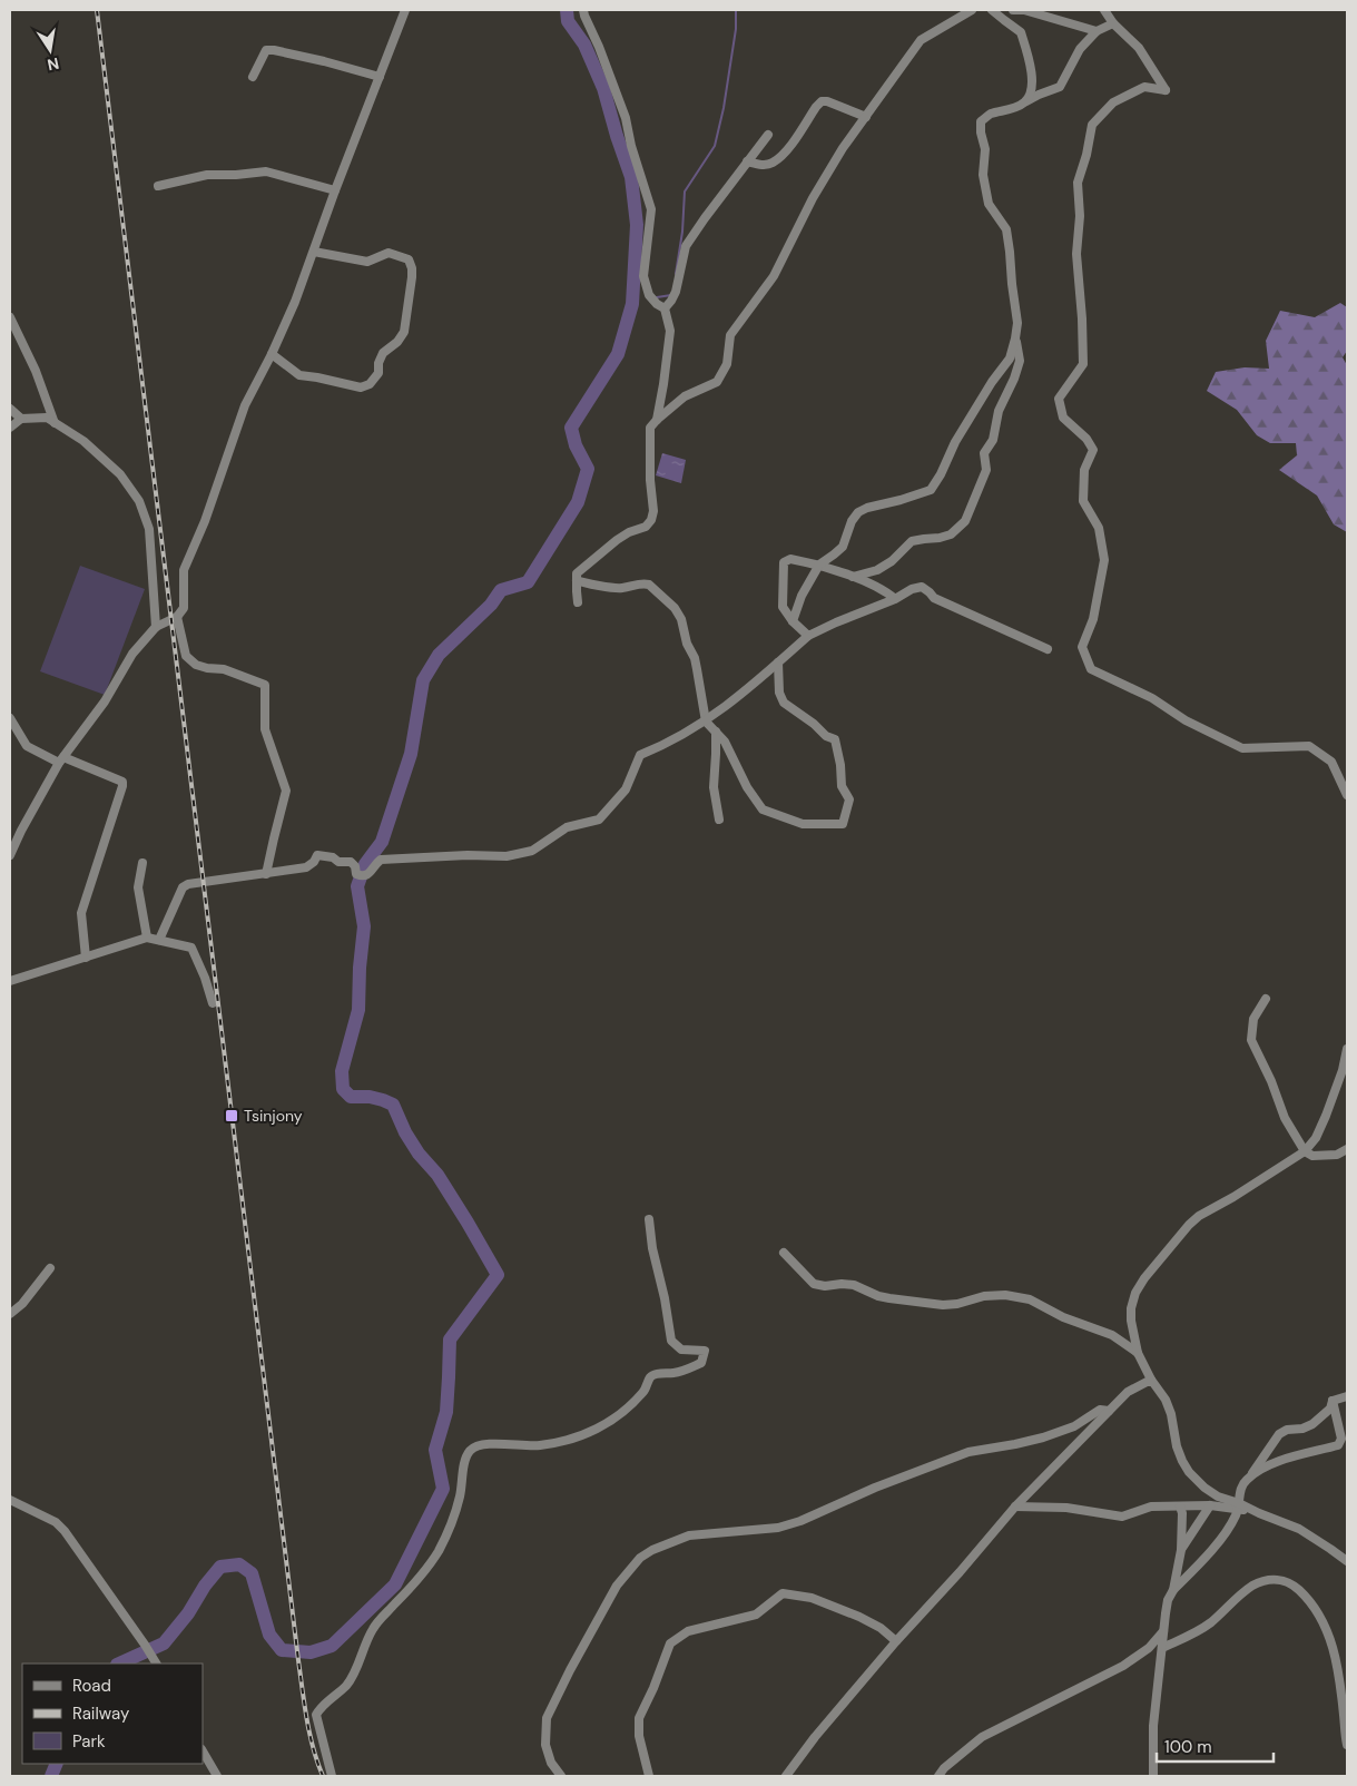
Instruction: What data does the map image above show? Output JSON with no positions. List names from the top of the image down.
{
  "places": {
    "transit": ["Tsinjony"]
  },
  "legend": ["Road", "Railway", "Park"],
  "scale_bar": "100 m",
  "north": "bottom"
}
